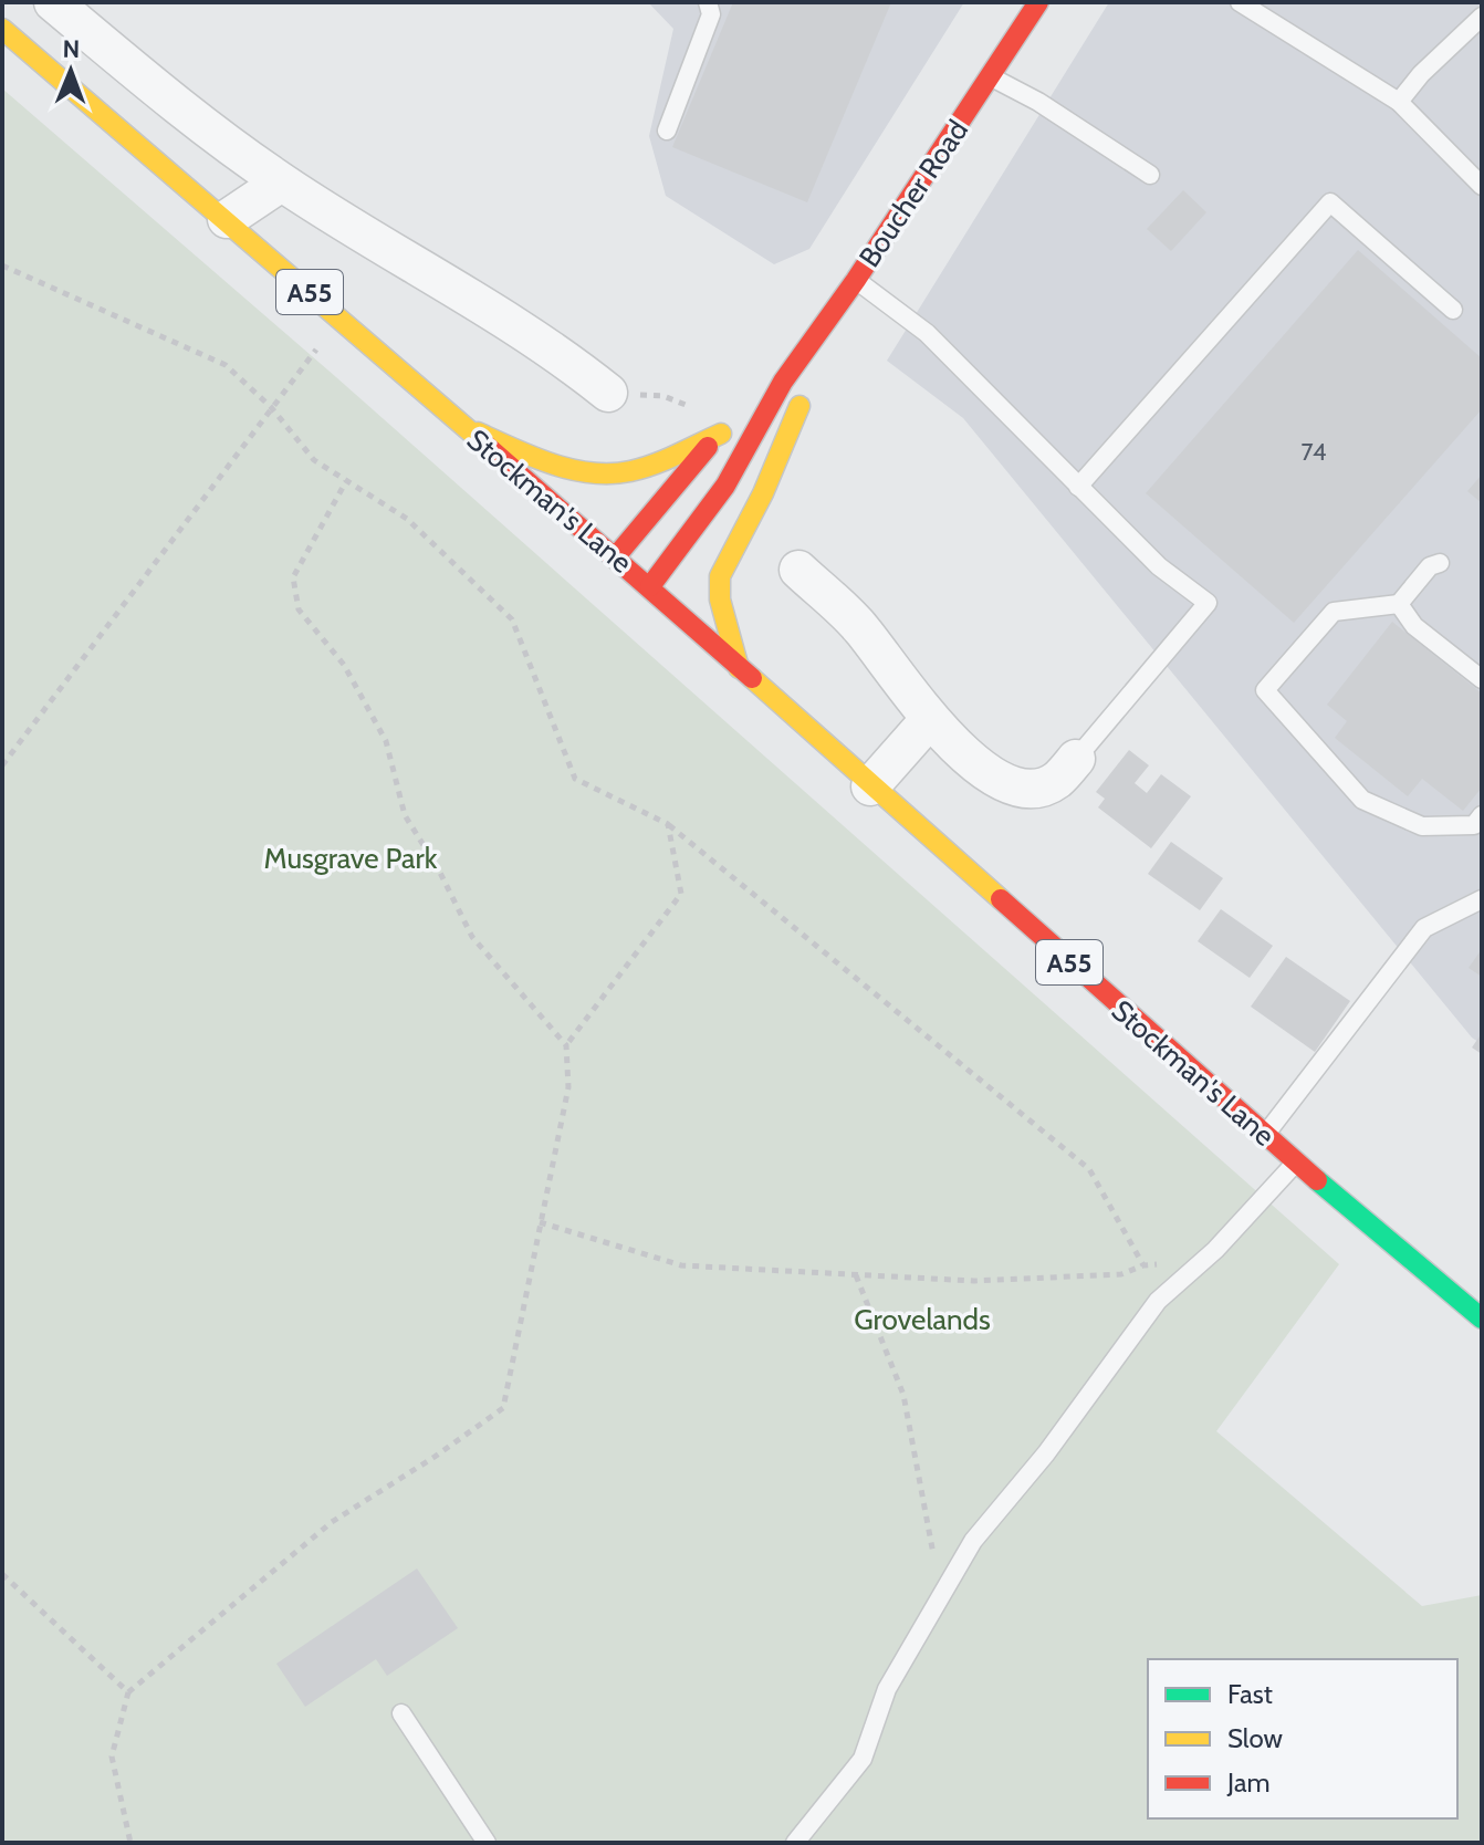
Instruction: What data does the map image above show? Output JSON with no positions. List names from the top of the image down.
{
  "streets": {
    "main road": ["Boucher Road", "A55", "Stockman's Lane"]
  },
  "crossings": [
    ["Boucher Road", "Stockman's Lane"]
  ],
  "parks": ["Musgrave Park", "Grovelands"],
  "house_numbers": ["74"],
  "legend": ["Fast", "Slow", "Jam"],
  "north": "top"
}
